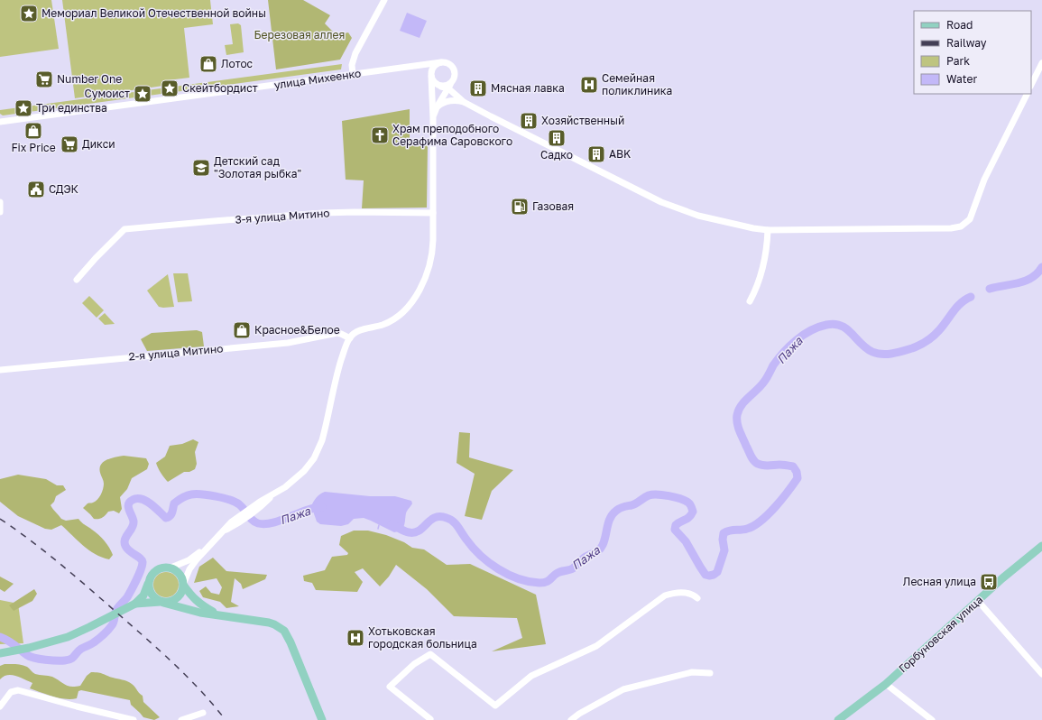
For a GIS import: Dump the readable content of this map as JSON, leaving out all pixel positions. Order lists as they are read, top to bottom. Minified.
{"streets":{"main road":["Горбуновская улица"],"street":["улица Михеенко","3-я улица Митино","2-я улица Митино"]},"water":["Пажа"],"parks":["Березовая аллея"],"places":{"place":["Мемориал Великой Отечественной войны","Скейтбордист","Сумоист","Три единства"],"shop":["Лотос","Fix Price","Красное&Белое"],"supermarket":["Number One","Дикси"],"hospital":["Семейная поликлиника","Хотьковская городская больница"],"building":["Мясная лавка","Хозяйственный","Садко","ABK"],"church":["Храм преподобного Серафима Саровского"],"school or university":["Детский сад \"Золотая рыбка\""],"public building":["СДЭК"],"fuel station":["Газовая"],"bus stop":["Лесная улица"]},"legend":["Road","Railway","Park","Water"]}
